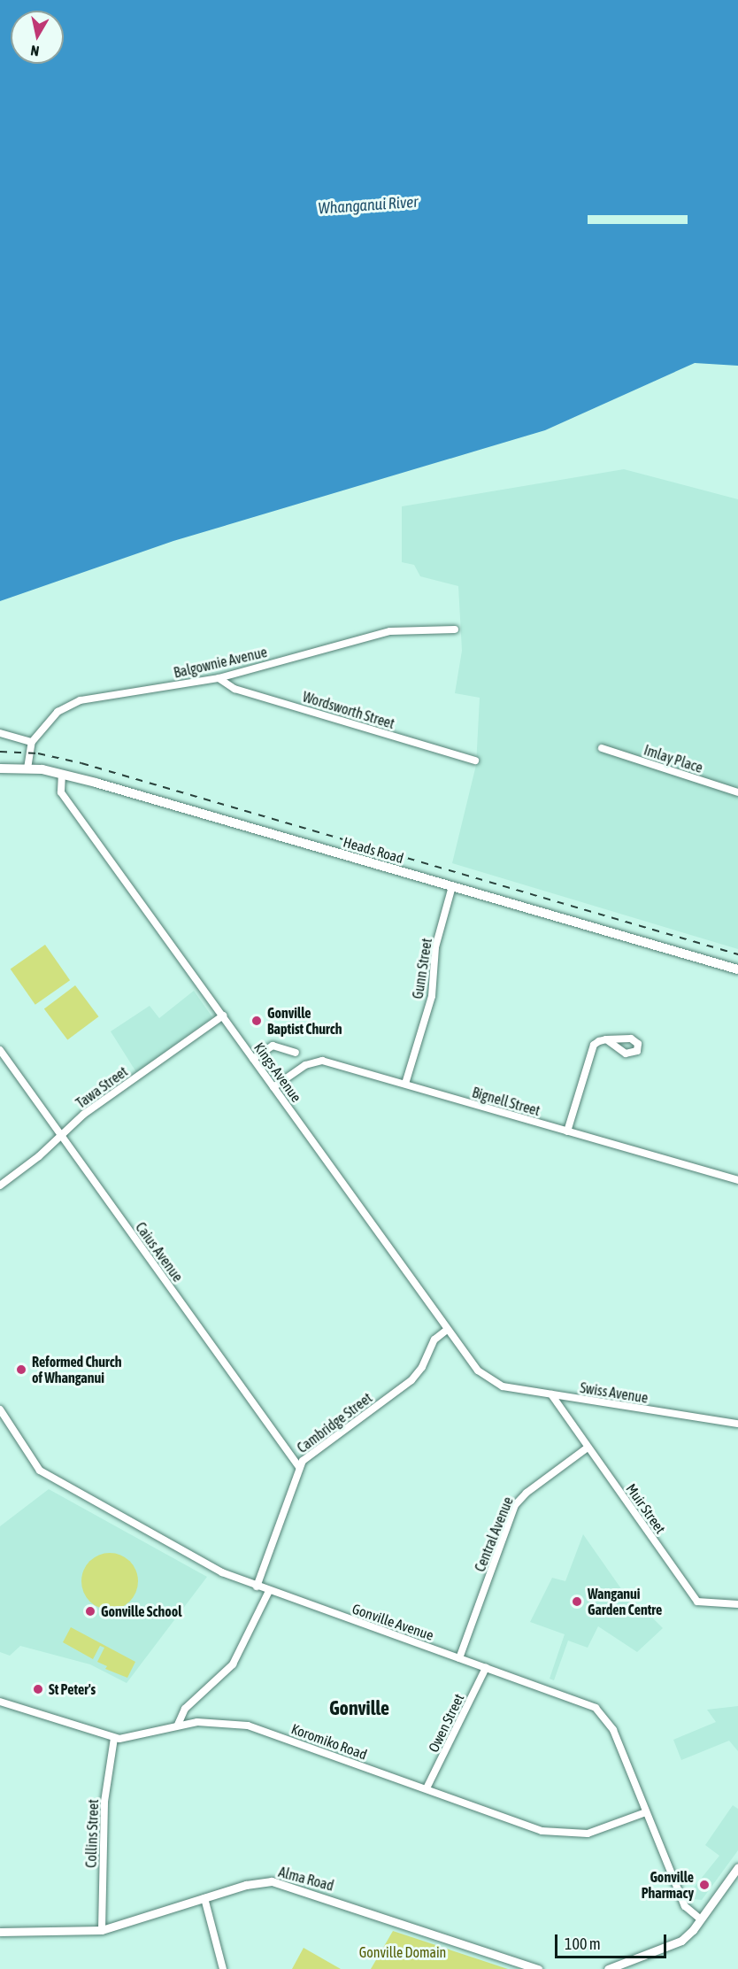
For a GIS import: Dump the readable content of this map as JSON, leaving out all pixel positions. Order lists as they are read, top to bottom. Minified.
{"streets":{"main road":["Heads Road"],"street":["Balgownie Avenue","Wordsworth Street","Imlay Place","Gunn Street","Kings Avenue","Tawa Street","Bignell Street","Caius Avenue","Swiss Avenue","Cambridge Street","Muir Street","Central Avenue","Gonville Avenue","Owen Street","Koromiko Road","Collins Street","Alma Road"]},"crossings":[["Balgownie Avenue","Wordsworth Street"],["Heads Road","Gunn Street"],["Heads Road","Kings Avenue"],["Gunn Street","Bignell Street"],["Kings Avenue","Tawa Street"],["Kings Avenue","Bignell Street"],["Kings Avenue","Swiss Avenue"],["Kings Avenue","Cambridge Street"],["Tawa Street","Caius Avenue"],["Caius Avenue","Cambridge Street"],["Swiss Avenue","Muir Street"],["Cambridge Street","Gonville Avenue"],["Muir Street","Central Avenue"],["Central Avenue","Gonville Avenue"],["Gonville Avenue","Owen Street"],["Gonville Avenue","Koromiko Road"],["Owen Street","Koromiko Road"],["Koromiko Road","Collins Street"],["Collins Street","Alma Road"]],"districts":["Gonville"],"water":["Whanganui River"],"parks":["Gonville Domain"],"places":["Gonville Baptist Church","Reformed Church of Whanganui","Wanganui Garden Centre","Gonville School","St Peter's","Gonville Pharmacy"],"scale_bar":"100 m","north":"bottom"}
